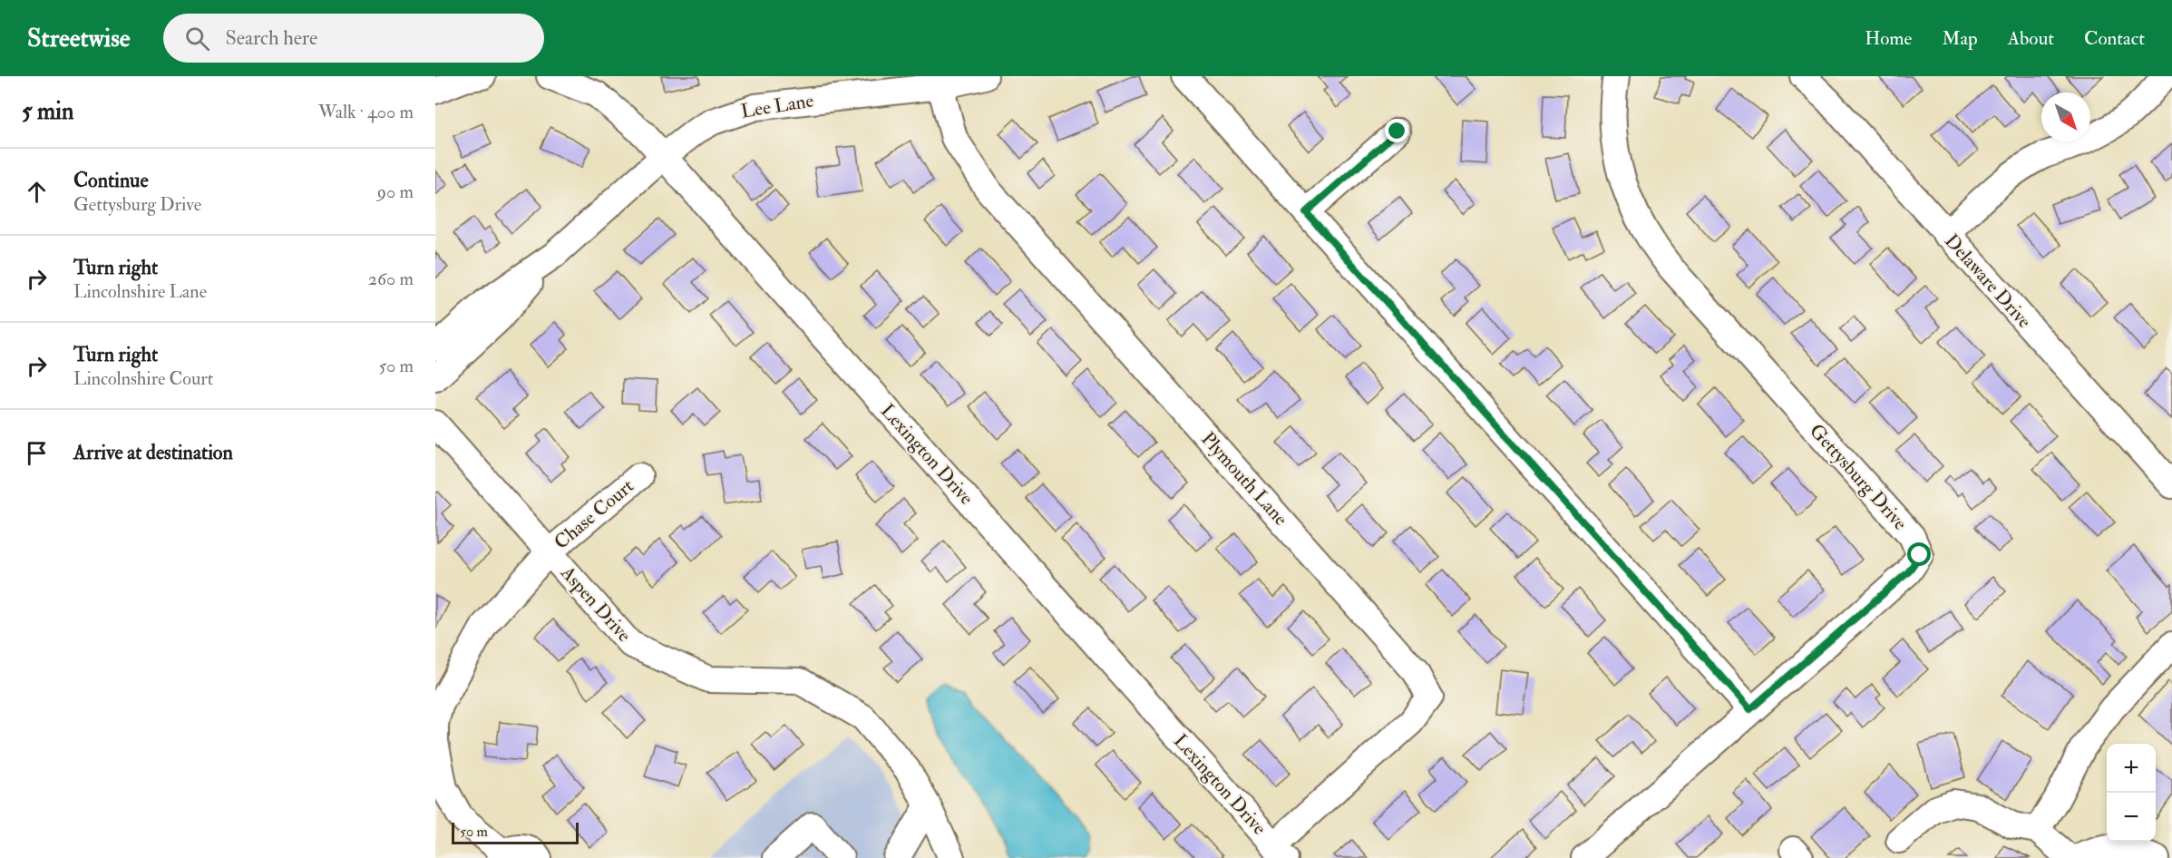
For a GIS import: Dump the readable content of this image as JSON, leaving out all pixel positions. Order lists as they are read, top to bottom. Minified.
{"streets":{"street":["Lee Lane","Delaware Drive","Lexington Drive","Gettysburg Drive","Plymouth Lane","Chase Court","Aspen Drive"]},"crossings":[["Lee Lane","Lexington Drive"],["Lee Lane","Plymouth Lane"],["Lexington Drive","Plymouth Lane"],["Chase Court","Aspen Drive"]],"scale_bar":"50 m","north":"bottom right","page":{"header":"Streetwise","search":"Search here","nav":["Home","Map","About","Contact"],"heading":["5 min","Walk · 400 m"],"list":[["Continue","Gettysburg Drive","90 m"],["Turn right","Lincolnshire Lane","260 m"],["Turn right","Lincolnshire Court","50 m"],"Arrive at destination"],"map_buttons":["+","−"],"scale":"50 m"}}
